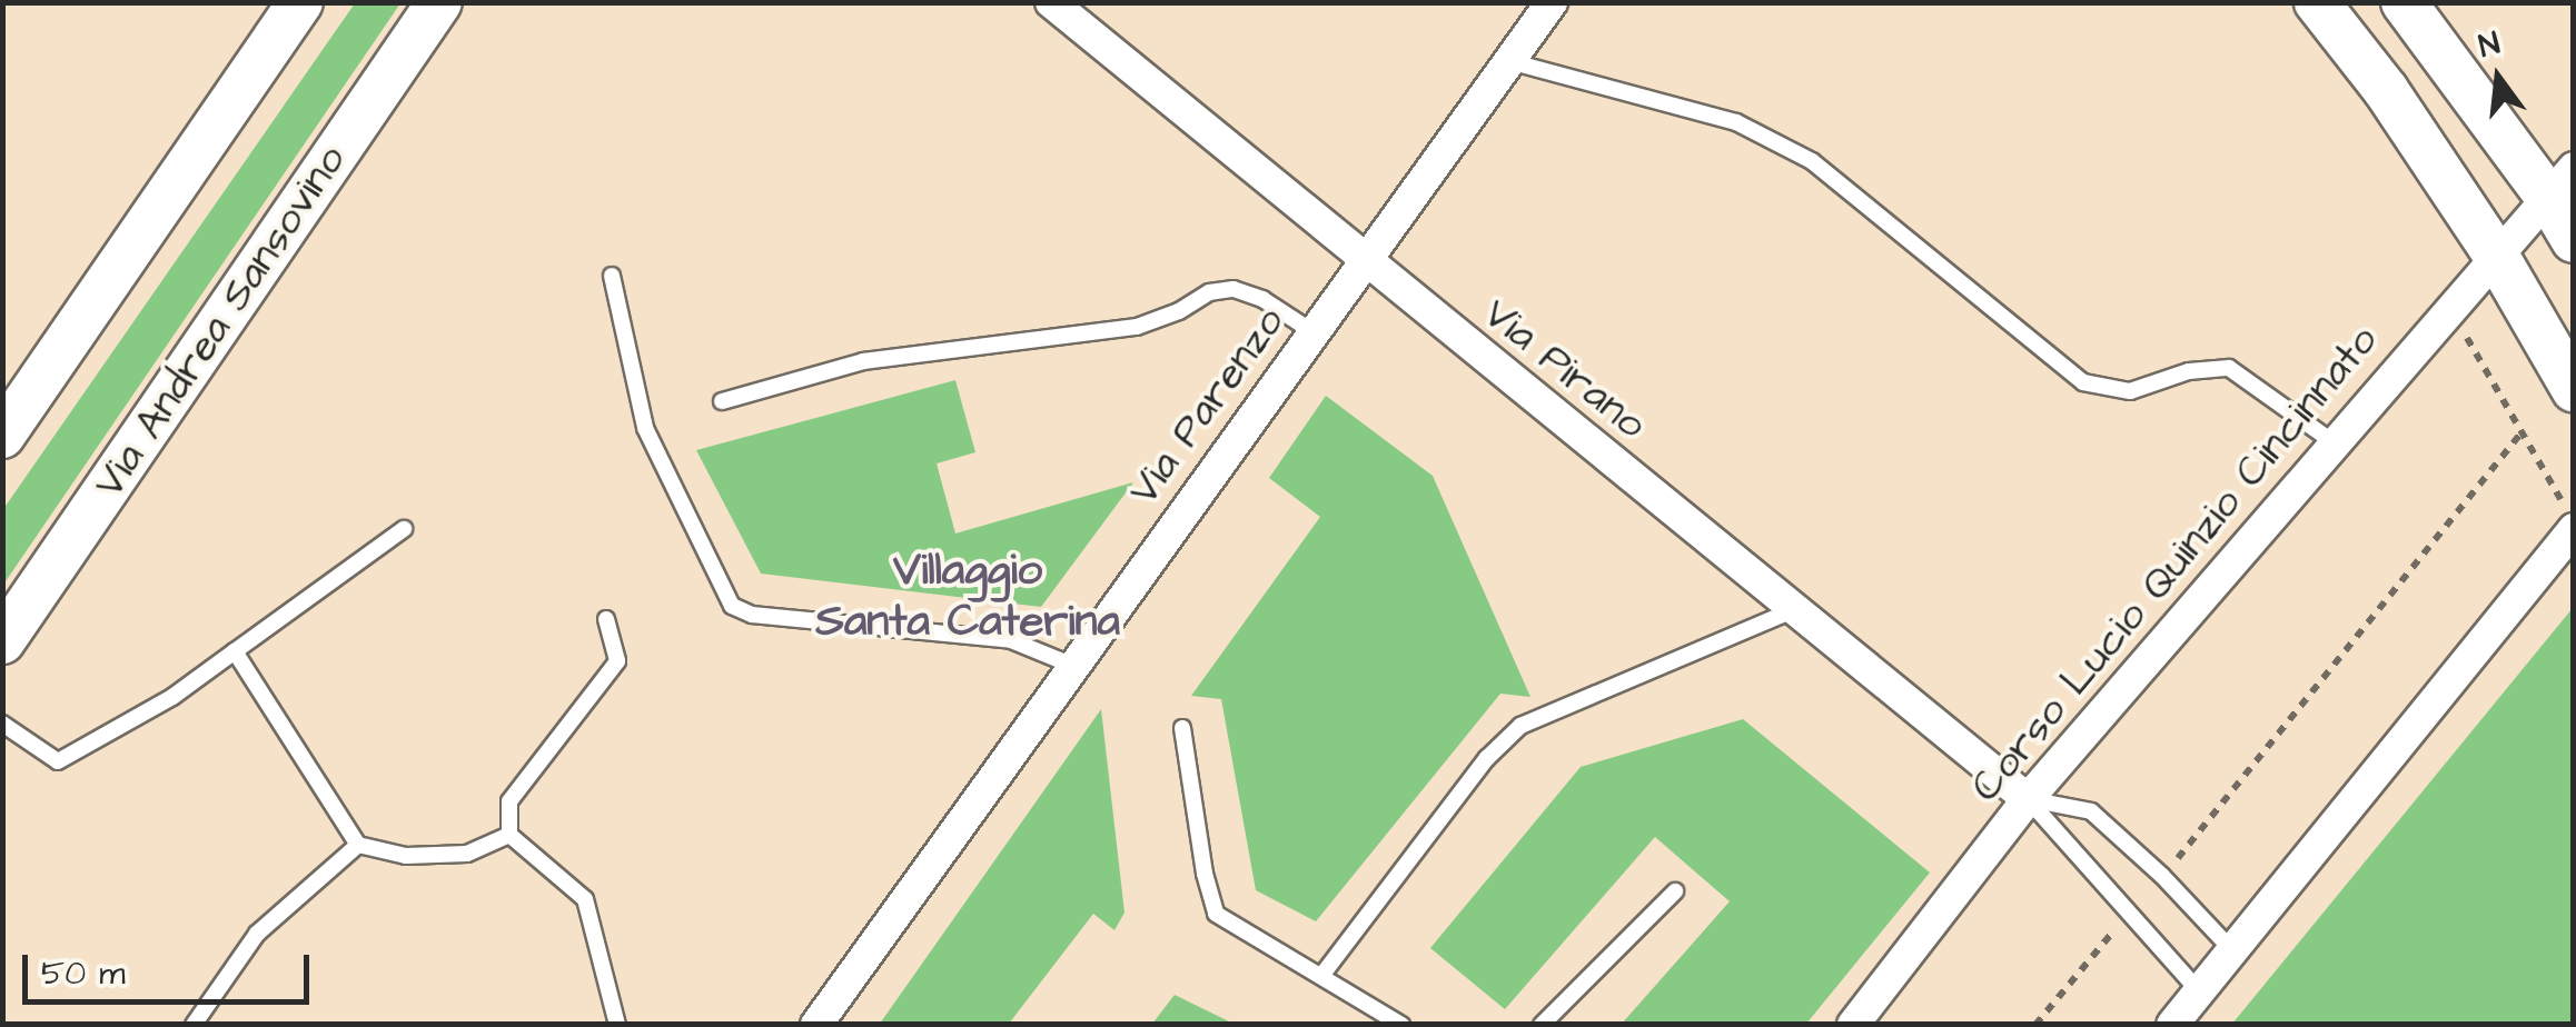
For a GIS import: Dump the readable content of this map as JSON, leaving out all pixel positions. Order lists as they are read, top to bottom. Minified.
{"streets":{"main road":["Via Andrea Sansovino"],"street":["Via Pirano","Via Parenzo","Corso Lucio Quinzio Cincinnato"]},"crossings":[["Via Pirano","Via Parenzo"],["Via Pirano","Corso Lucio Quinzio Cincinnato"]],"districts":["Villaggio Santa Caterina"],"scale_bar":"50 m","north":"top"}
